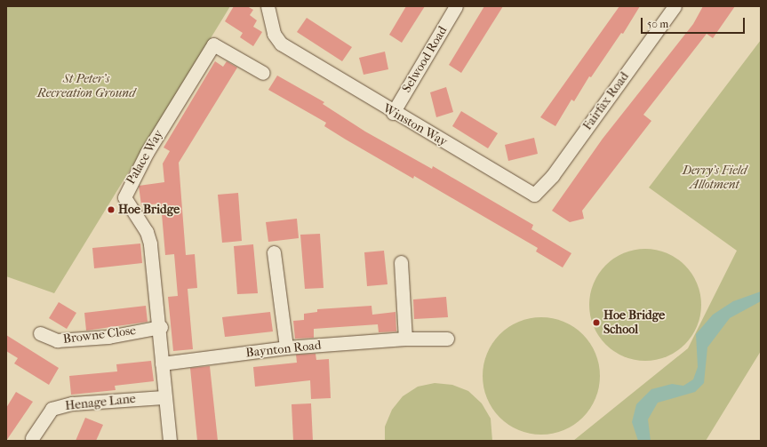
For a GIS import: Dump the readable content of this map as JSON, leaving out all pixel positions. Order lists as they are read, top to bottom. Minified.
{"streets":{"street":["Selwood Road","Fairfax Road","Winston Way","Palace Way","Browne Close","Baynton Road","Henage Lane"]},"crossings":[["Selwood Road","Winston Way"],["Fairfax Road","Winston Way"],["Palace Way","Browne Close"],["Palace Way","Baynton Road"],["Palace Way","Henage Lane"]],"parks":["St Peter's Recreation Ground","Derry's Field Allotment"],"places":["Hoe Bridge","Hoe Bridge School"],"scale_bar":"50 m"}
